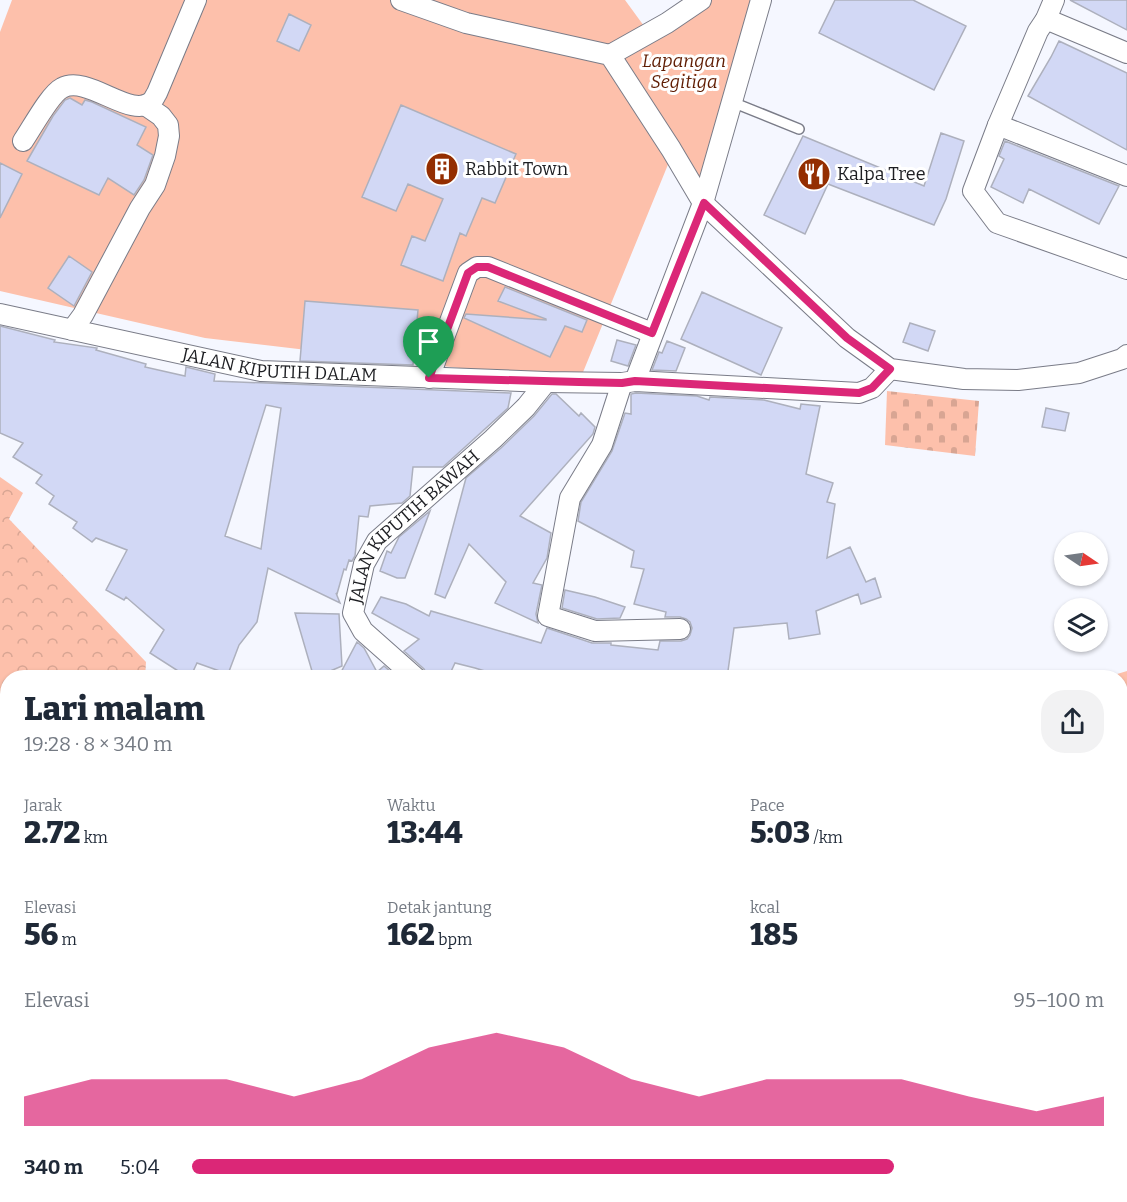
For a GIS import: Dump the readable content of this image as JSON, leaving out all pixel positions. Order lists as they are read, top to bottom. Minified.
{"streets":{"street":["JALAN KIPUTIH DALAM","JALAN KIPUTIH BAWAH"]},"crossings":[["JALAN KIPUTIH DALAM","JALAN KIPUTIH BAWAH"]],"parks":["Lapangan Segitiga"],"places":{"building":["Rabbit Town"],"restaurant":["Kalpa Tree"]},"north":"right","page":{"heading":["Lari malam","19:28 · 8 × 340 m"],"stats":[["Jarak","2.72 km"],["Waktu","13:44"],["Pace","5:03 /km"],["Elevasi","56 m"],["Detak jantung","162 bpm"],["kcal","185"]],"chart":["Elevasi","95–100 m"],"list":[{"name":"340 m","note":"5:04"}]}}
